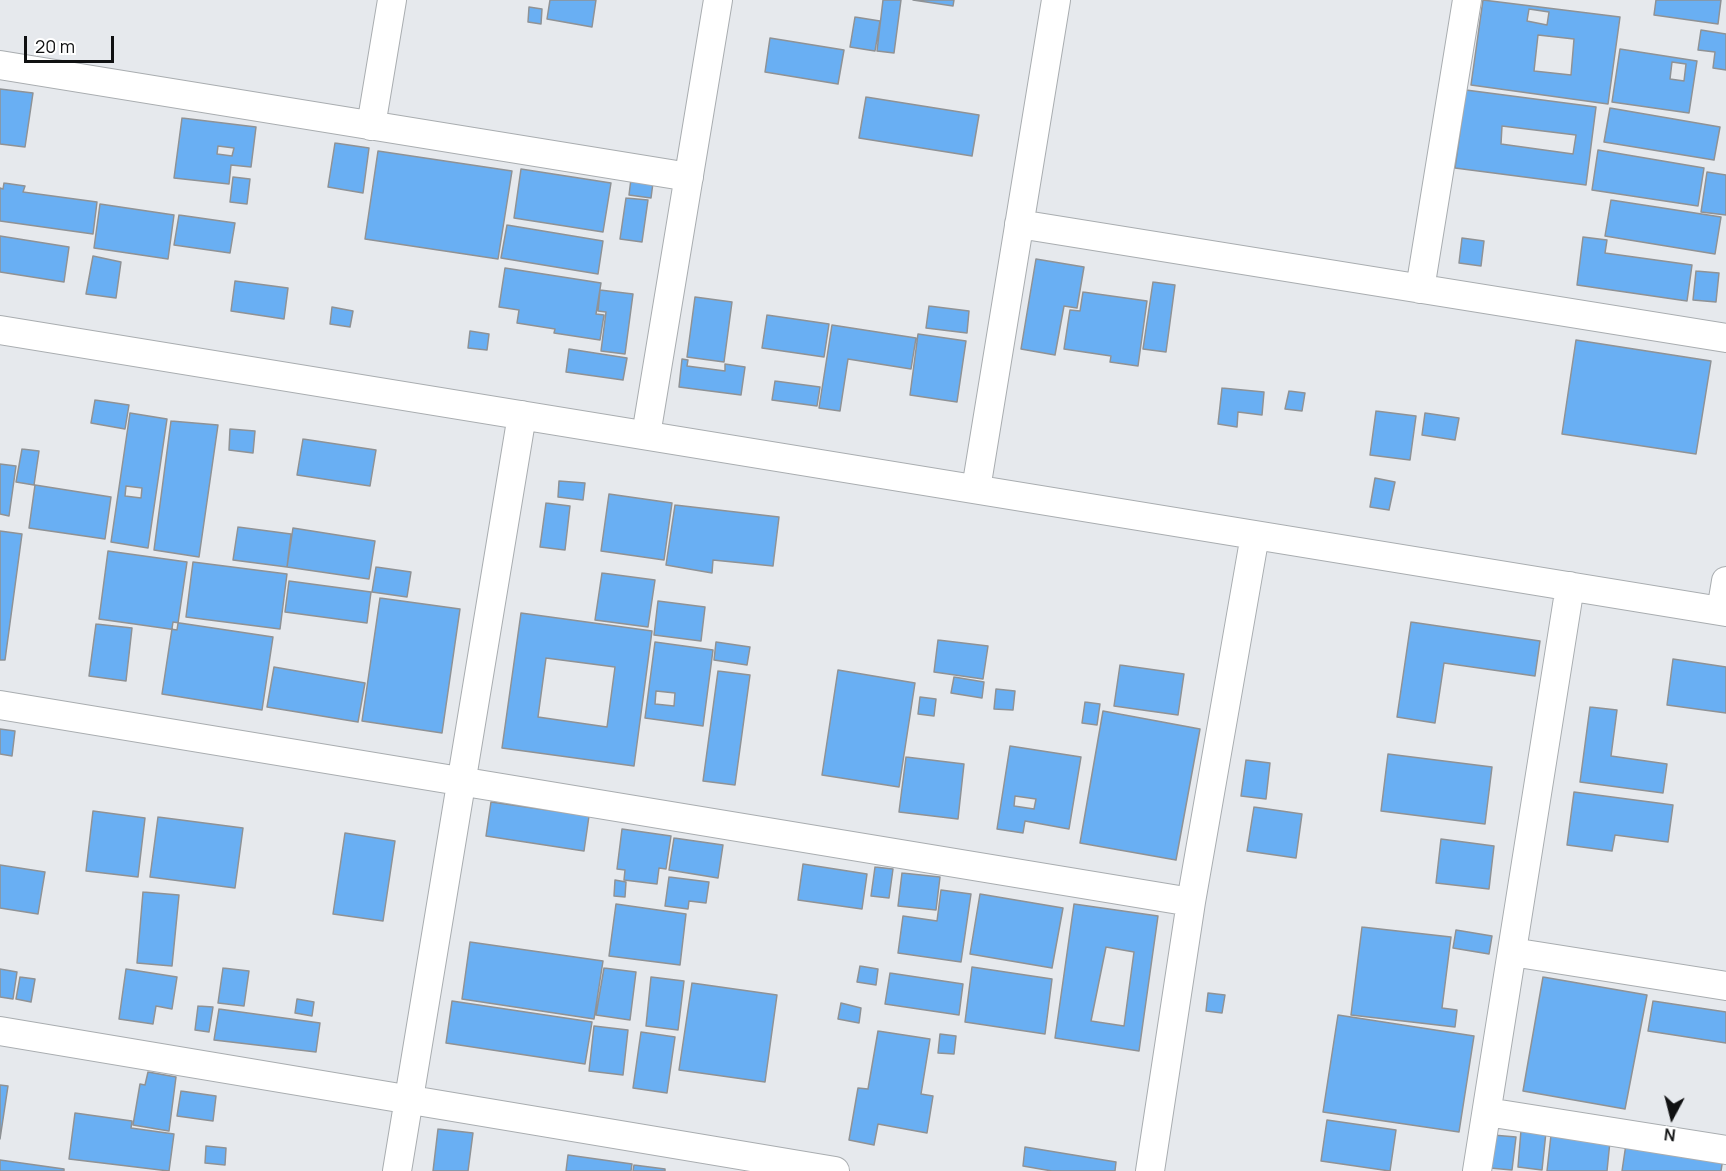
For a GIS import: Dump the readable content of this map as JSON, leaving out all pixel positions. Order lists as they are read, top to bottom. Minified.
{"scale_bar":"20 m","north":"bottom"}
